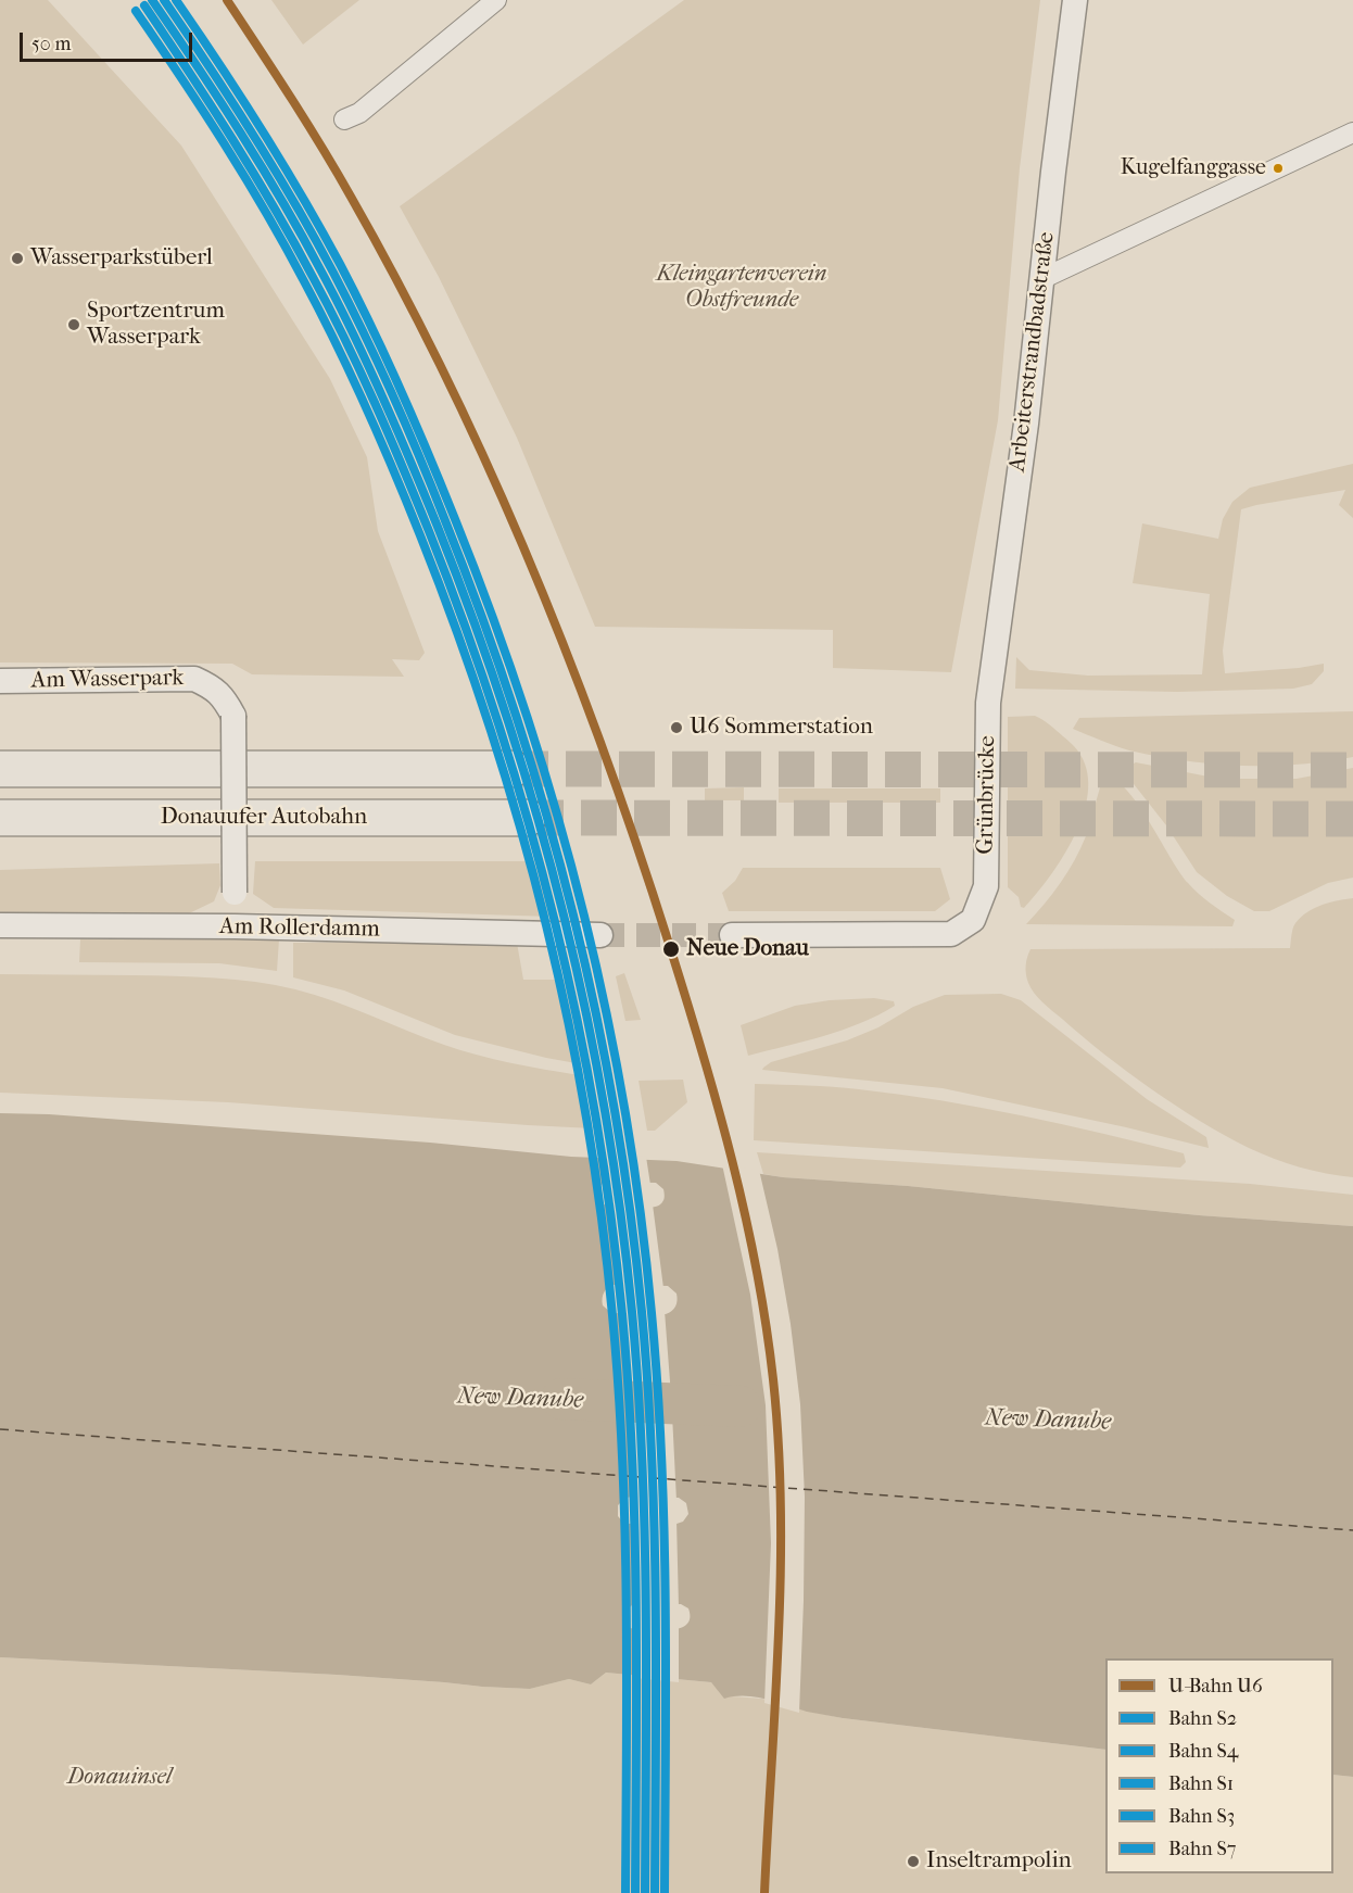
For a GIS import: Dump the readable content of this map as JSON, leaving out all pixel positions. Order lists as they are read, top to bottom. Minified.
{"streets":{"highway":["Donauufer Autobahn"],"street":["Arbeiterstrandbadstraße","Am Wasserpark","Grünbrücke","Am Rollerdamm"]},"crossings":[["Arbeiterstrandbadstraße","Grünbrücke"],["Am Wasserpark","Am Rollerdamm"]],"water":["New Danube"],"parks":["Kleingartenverein Obstfreunde","Donauinsel"],"places":["Kugelfanggasse","Wasserparkstüberl","Sportzentrum Wasserpark","U6 Sommerstation","Neue Donau","Inseltrampolin"],"lines":["metro line U6","rail line S2","rail line S1","rail line S7","rail line S4","rail line S3"],"legend":["U-Bahn U6","Bahn S2","Bahn S4","Bahn S1","Bahn S3","Bahn S7"],"scale_bar":"50 m"}
